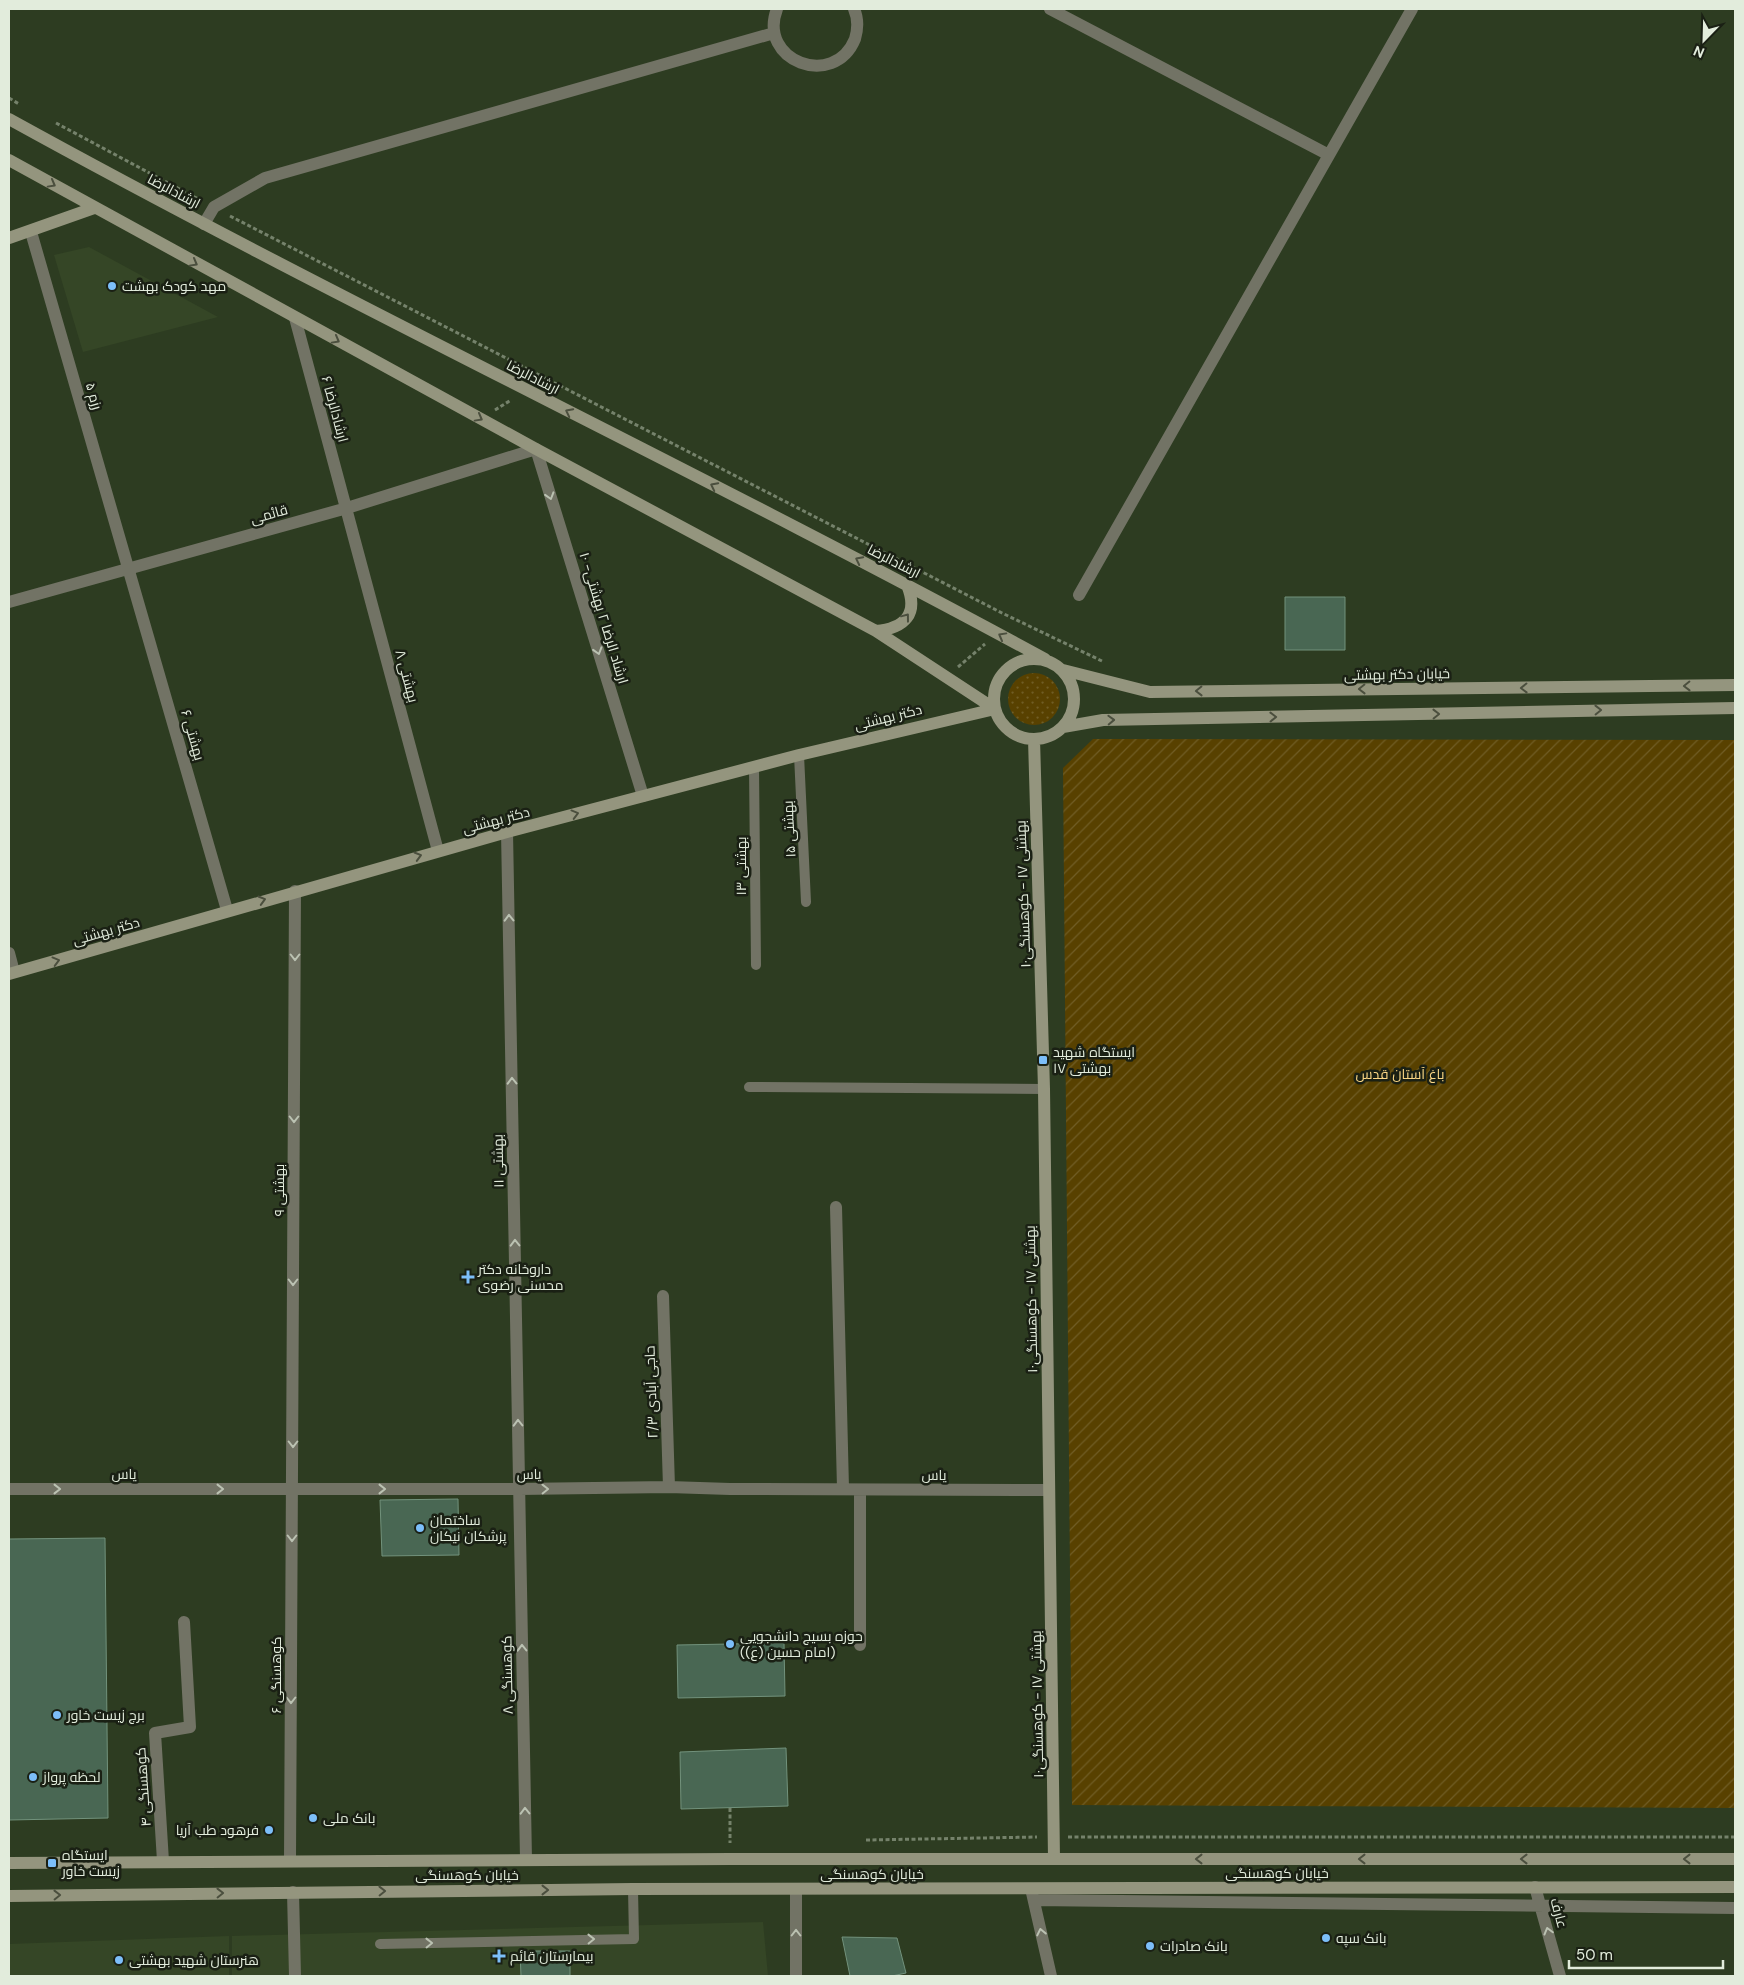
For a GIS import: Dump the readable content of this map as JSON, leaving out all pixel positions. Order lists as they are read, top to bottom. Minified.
{"streets":{"street":["ارشادالرضا","رزم ۵","ارشادالرضا ۶","قائمی","ارشاد الرضا ۲ بهشتی- ۱۰","خیابان دکتر بهشتی","بهشتی ۸","دکتر بهشتی","بهشتی ۶","بهشتی ۱۷ - کوهسنگی۱۰","بهشتی ۱۱","بهشتی ۹","حاجی آبادی ۲/۳","یاس","کوهسنگی ۶","کوهسنگی ۸","کوهسنگی ۴","خیابان کوهسنگی","عارف"],"lane":["بهشتی ۱۵","بهشتی ۱۳"]},"crossings":[["ارشادالرضا","خیابان دکتر بهشتی"],["ارشادالرضا","دکتر بهشتی"],["ارشادالرضا","بهشتی ۱۷ - کوهسنگی۱۰"],["رزم ۵","قائمی"],["رزم ۵","بهشتی ۶"],["ارشادالرضا ۶","قائمی"],["ارشادالرضا ۶","بهشتی ۸"],["قائمی","ارشاد الرضا ۲ بهشتی- ۱۰"],["قائمی","بهشتی ۸"],["قائمی","بهشتی ۶"],["ارشاد الرضا ۲ بهشتی- ۱۰","دکتر بهشتی"],["خیابان دکتر بهشتی","دکتر بهشتی"],["خیابان دکتر بهشتی","بهشتی ۱۷ - کوهسنگی۱۰"],["بهشتی ۸","دکتر بهشتی"],["دکتر بهشتی","بهشتی ۶"],["دکتر بهشتی","بهشتی ۱۵"],["دکتر بهشتی","بهشتی ۱۳"],["دکتر بهشتی","بهشتی ۱۷ - کوهسنگی۱۰"],["دکتر بهشتی","بهشتی ۱۱"],["دکتر بهشتی","بهشتی ۹"],["بهشتی ۱۷ - کوهسنگی۱۰","یاس"],["بهشتی ۱۷ - کوهسنگی۱۰","خیابان کوهسنگی"],["بهشتی ۱۱","یاس"],["بهشتی ۱۱","کوهسنگی ۸"],["بهشتی ۹","یاس"],["بهشتی ۹","کوهسنگی ۶"],["حاجی آبادی ۲/۳","یاس"],["یاس","کوهسنگی ۶"],["یاس","کوهسنگی ۸"],["کوهسنگی ۶","خیابان کوهسنگی"],["کوهسنگی ۸","خیابان کوهسنگی"],["کوهسنگی ۴","خیابان کوهسنگی"],["خیابان کوهسنگی","عارف"]],"one_way":["ارشاد الرضا ۲ بهشتی- ۱۰","دکتر بهشتی","بهشتی ۱۱","بهشتی ۹","یاس","کوهسنگی ۶","کوهسنگی ۸","عارف"],"parks":["باغ آستان قدس"],"places":{"other":["مهد کودک بهشت","ساختمان پزشکان نیکان","حوزه بسیج دانشجویی (امام حسین (ع))","برج زیست خاور","لحظه پرواز","بانک ملی","فرهود طب آریا","بانک سپه","بانک صادرات","هنرستان شهید بهشتی"],"transit":["ایستگاه شهید بهشتی ۱۷","ایستگاه زیست خاور"],"health":["داروخانه دکتر محسنی رضوی","بیمارستان قائم"]},"scale_bar":"50 m","north":"bottom left"}
